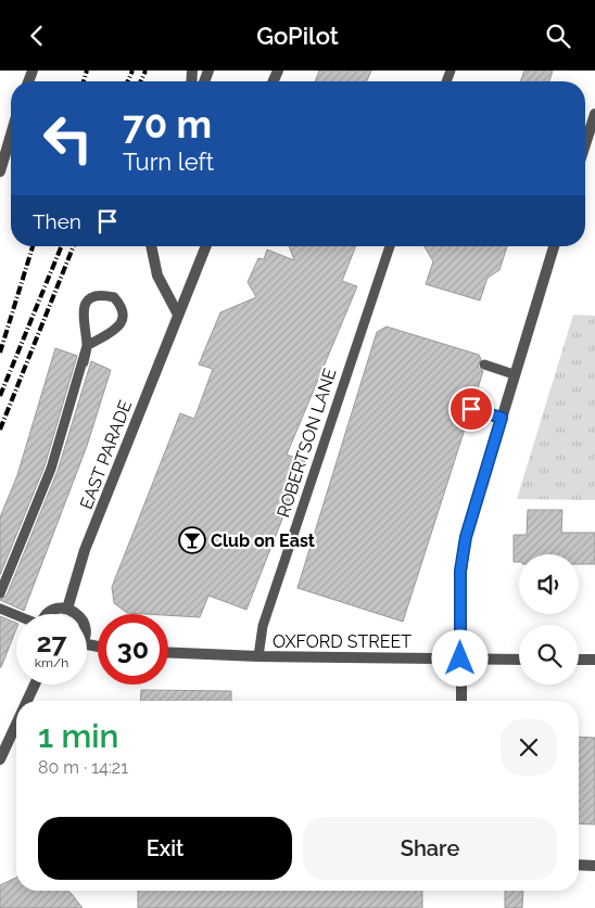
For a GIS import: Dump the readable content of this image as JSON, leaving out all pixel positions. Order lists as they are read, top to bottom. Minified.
{"streets":{"street":["EAST PARADE","OXFORD STREET"],"lane":["ROBERTSON LANE"]},"crossings":[["ROBERTSON LANE","OXFORD STREET"]],"places":{"bar":["Club on East"]},"page":{"header":"GoPilot","turn":["70 m","Turn left"],"then":"Then","speed":"27 km/h","limit":"30","heading":["1 min","80 m · 14:21"],"buttons":["Exit","Share"]}}
